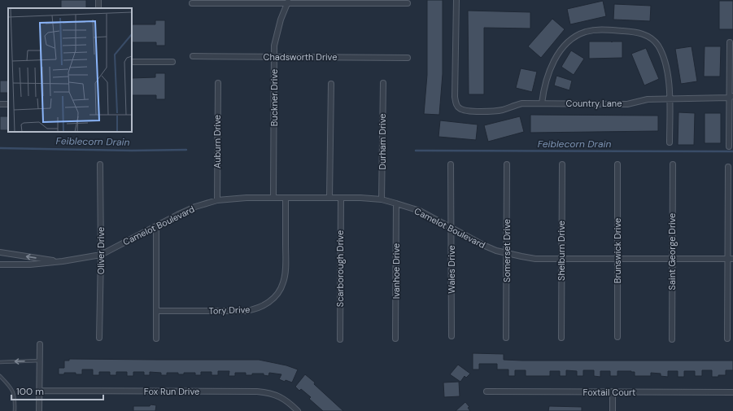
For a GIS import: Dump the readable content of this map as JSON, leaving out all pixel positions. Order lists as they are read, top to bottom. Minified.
{"streets":{"street":["Chadsworth Drive","Buckner Drive","Country Lane","Auburn Drive","Durham Drive","Camelot Boulevard","Oliver Drive","Somerset Drive","Shelburn Drive","Brunswick Drive","Saint George Drive","Scarborough Drive","Wales Drive","Ivanhoe Drive","Tory Drive","Fox Run Drive","Foxtail Court"]},"crossings":[["Chadsworth Drive","Buckner Drive"],["Buckner Drive","Camelot Boulevard"],["Auburn Drive","Camelot Boulevard"],["Durham Drive","Camelot Boulevard"],["Camelot Boulevard","Oliver Drive"],["Camelot Boulevard","Somerset Drive"],["Camelot Boulevard","Shelburn Drive"],["Camelot Boulevard","Brunswick Drive"],["Camelot Boulevard","Saint George Drive"],["Camelot Boulevard","Scarborough Drive"],["Camelot Boulevard","Wales Drive"],["Camelot Boulevard","Ivanhoe Drive"],["Camelot Boulevard","Tory Drive"]],"water":["Feiblecorn Drain"],"scale_bar":"100 m"}
